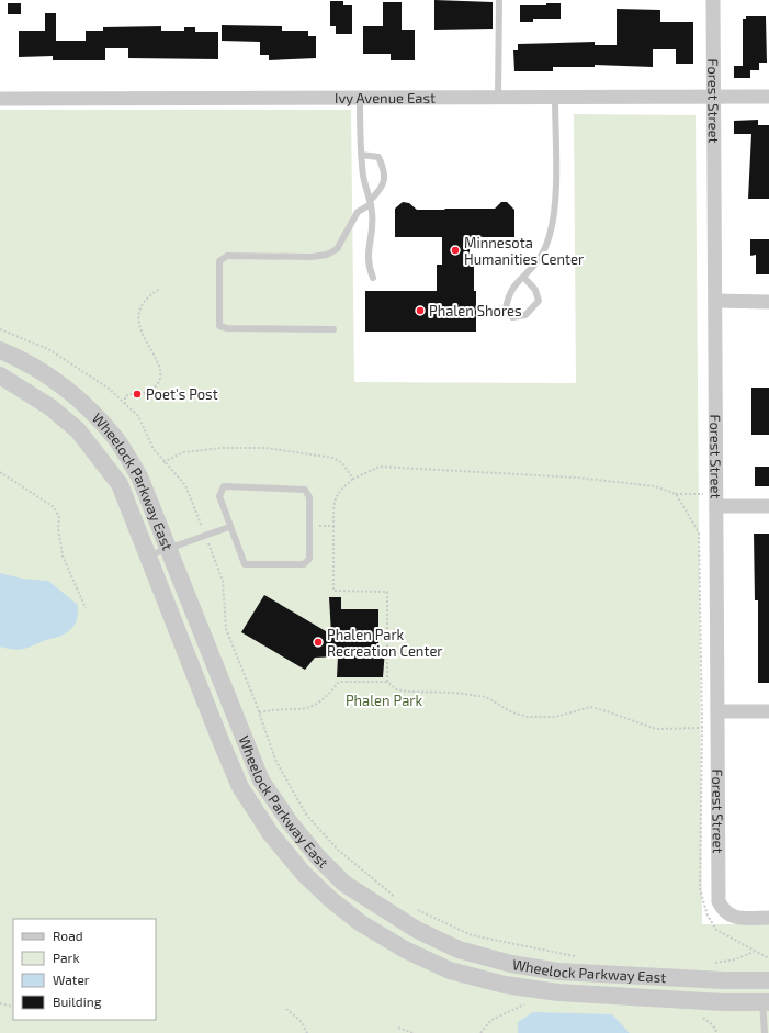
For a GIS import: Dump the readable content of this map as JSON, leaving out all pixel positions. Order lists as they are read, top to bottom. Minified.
{"streets":{"street":["Ivy Avenue East","Forest Street","Wheelock Parkway East"]},"crossings":[["Ivy Avenue East","Forest Street"]],"parks":["Phalen Park"],"places":["Minnesota Humanities Center","Phalen Shores","Poet's Post","Phalen Park Recreation Center"],"legend":["Road","Park","Water","Building"]}
